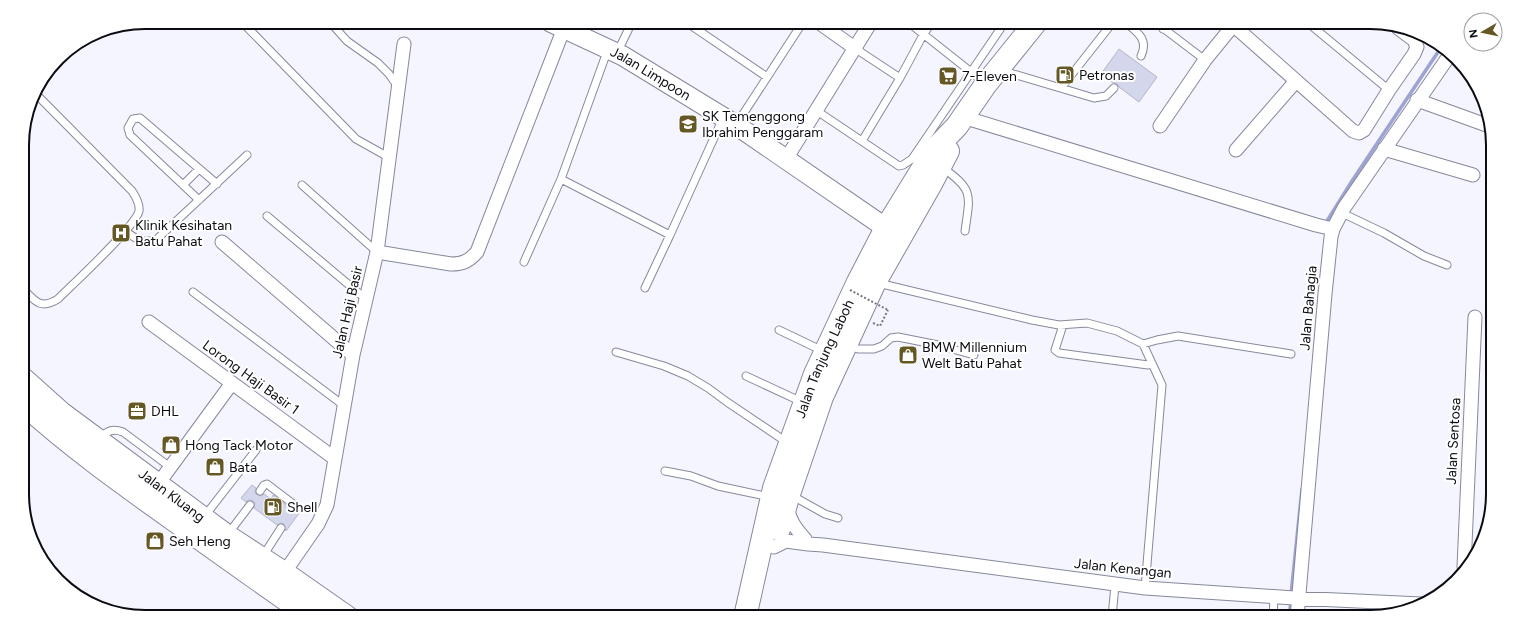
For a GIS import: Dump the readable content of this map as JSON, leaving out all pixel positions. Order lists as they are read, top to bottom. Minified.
{"streets":{"highway":["Jalan Tanjung Laboh","Jalan Kluang"],"street":["Jalan Limpoon","Jalan Bahagia","Jalan Haji Basir","Lorong Haji Basir 1","Jalan Sentosa","Jalan Kenangan"]},"crossings":[["Jalan Limpoon","Jalan Tanjung Laboh"],["Jalan Bahagia","Jalan Kenangan"],["Jalan Haji Basir","Lorong Haji Basir 1"],["Jalan Haji Basir","Jalan Kluang"],["Jalan Tanjung Laboh","Jalan Kenangan"]],"places":{"fuel station":["Petronas","Shell"],"supermarket":["7-Eleven"],"school or university":["SK Temenggong Ibrahim Penggaram"],"hospital":["Klinik Kesihatan Batu Pahat"],"shop":["BMW Millennium Welt Batu Pahat","Hong Tack Motor","Bata","Seh Heng"],"office":["DHL"]},"north":"left"}
